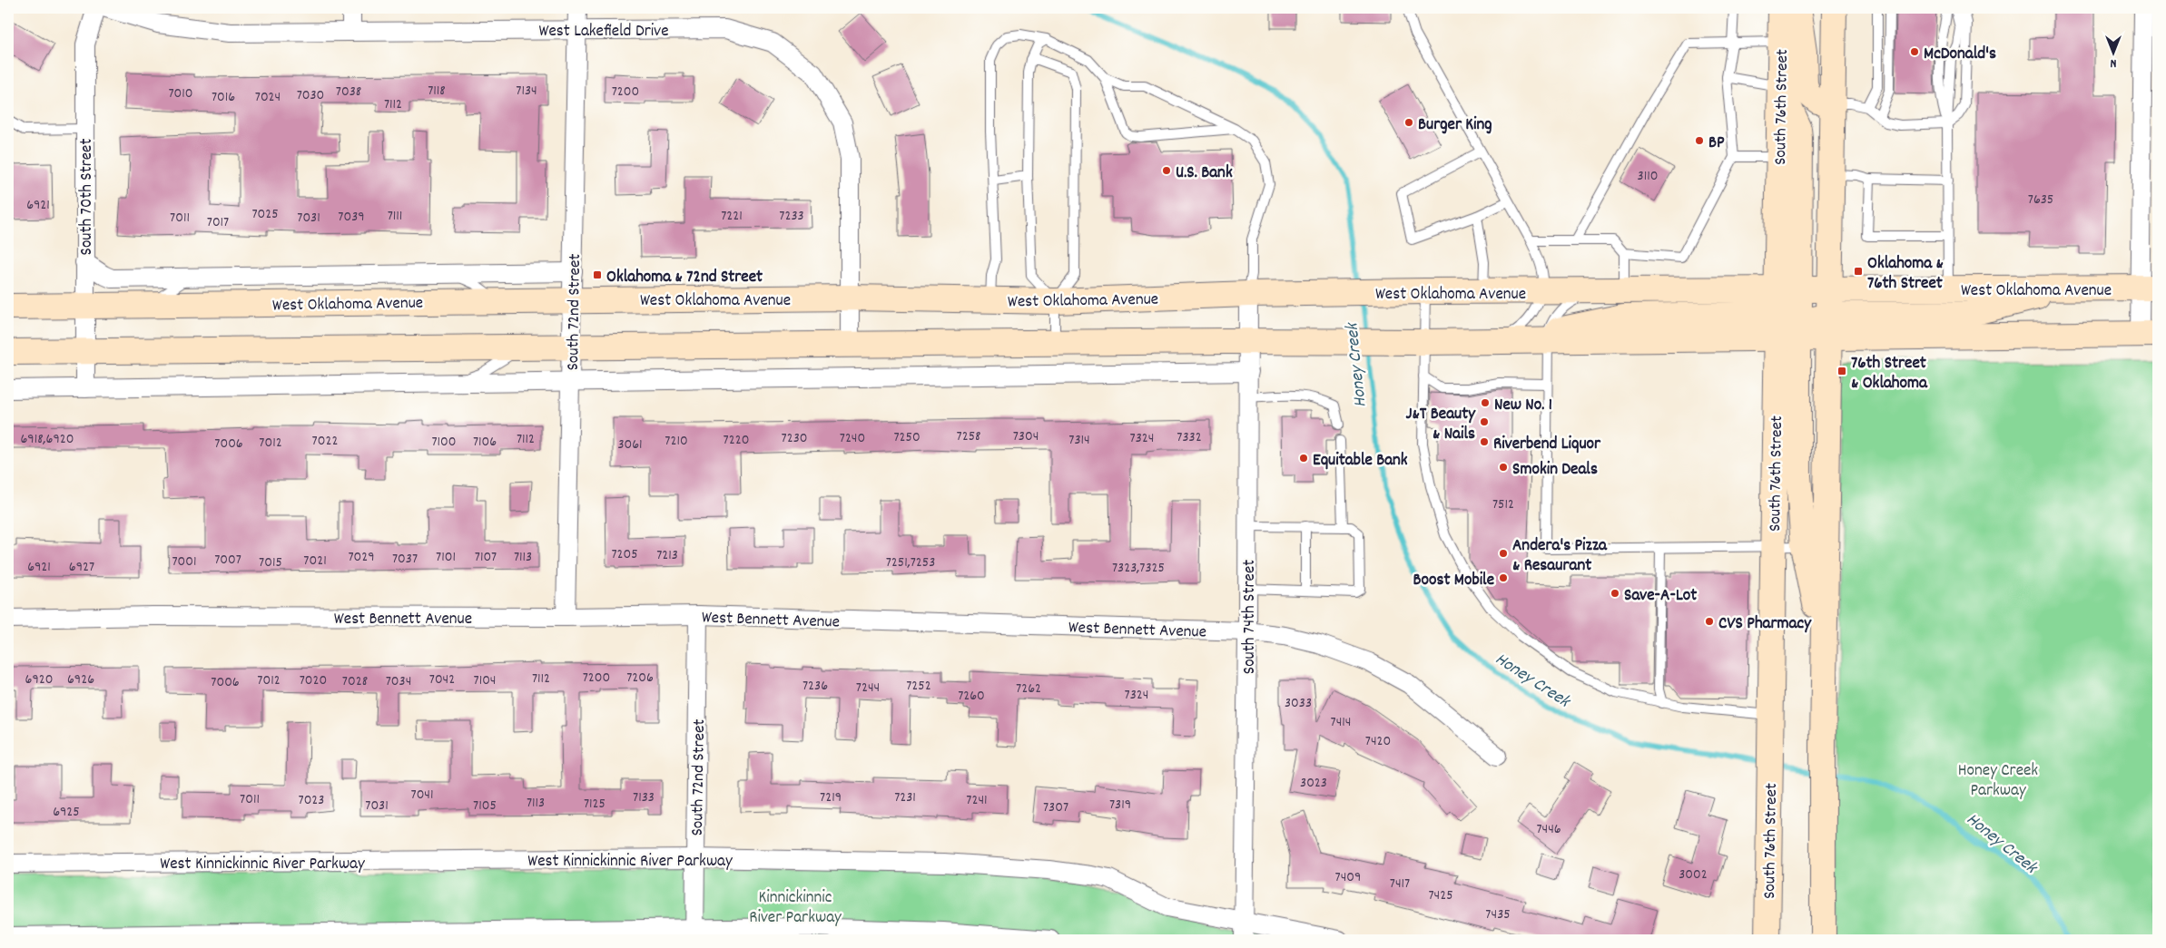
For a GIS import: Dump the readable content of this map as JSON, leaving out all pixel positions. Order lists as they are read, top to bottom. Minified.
{"streets":{"main road":["South 76th Street","West Oklahoma Avenue"],"street":["West Lakefield Drive","South 70th Street","South 72nd Street","West Bennett Avenue","South 74th Street","West Kinnickinnic River Parkway"]},"crossings":[["West Lakefield Drive","West Oklahoma Avenue"],["West Lakefield Drive","South 72nd Street"],["South 76th Street","West Oklahoma Avenue"],["South 70th Street","West Oklahoma Avenue"],["West Oklahoma Avenue","South 72nd Street"],["West Oklahoma Avenue","South 74th Street"],["South 72nd Street","West Bennett Avenue"],["South 72nd Street","West Kinnickinnic River Parkway"],["West Bennett Avenue","South 74th Street"],["South 74th Street","West Kinnickinnic River Parkway"]],"water":["Honey Creek"],"parks":["Honey Creek Parkway","Kinnickinnic River Parkway"],"places":{"other":["McDonald's","Burger King","BP","U.S. Bank","New No. 1","J&T Beauty & Nails","Riverbend Liquor","Equitable Bank","Smokin Deals","Andera's Pizza & Resaurant","Boost Mobile","Save-A-Lot","CVS Pharmacy"],"transit":["Oklahoma & 76th Street","Oklahoma & 72nd Street","76th Street & Oklahoma"]},"house_numbers":["7118","7134","7038","7200","7010","7030","7016","7024","7112","3110","7635","6921","7025","7111","7221","7233","7039","7011","7031","7017","7258","7304","7250","7332","7230","7240","7324","6918,6920","7112","7220","7314","7022","7210","7100","7106","7012","7006","3061","7512","7205","7213","7029","7101","7107","7113","7037","7007","7021","7001","7015","7251,7253","6921","6927","7323,7325","7200","7206","7112","6920","6926","7042","7012","7020","7104","7028","7034","7006","7236","7252","7244","7262","7324","7260","3033","7414","7420","3023","7041","7133","7219","7231","7011","7023","7241","7113","7125","7319","7031","7105","7307","6925","7446","3002","7409","7417","7425","7435"],"north":"bottom"}
